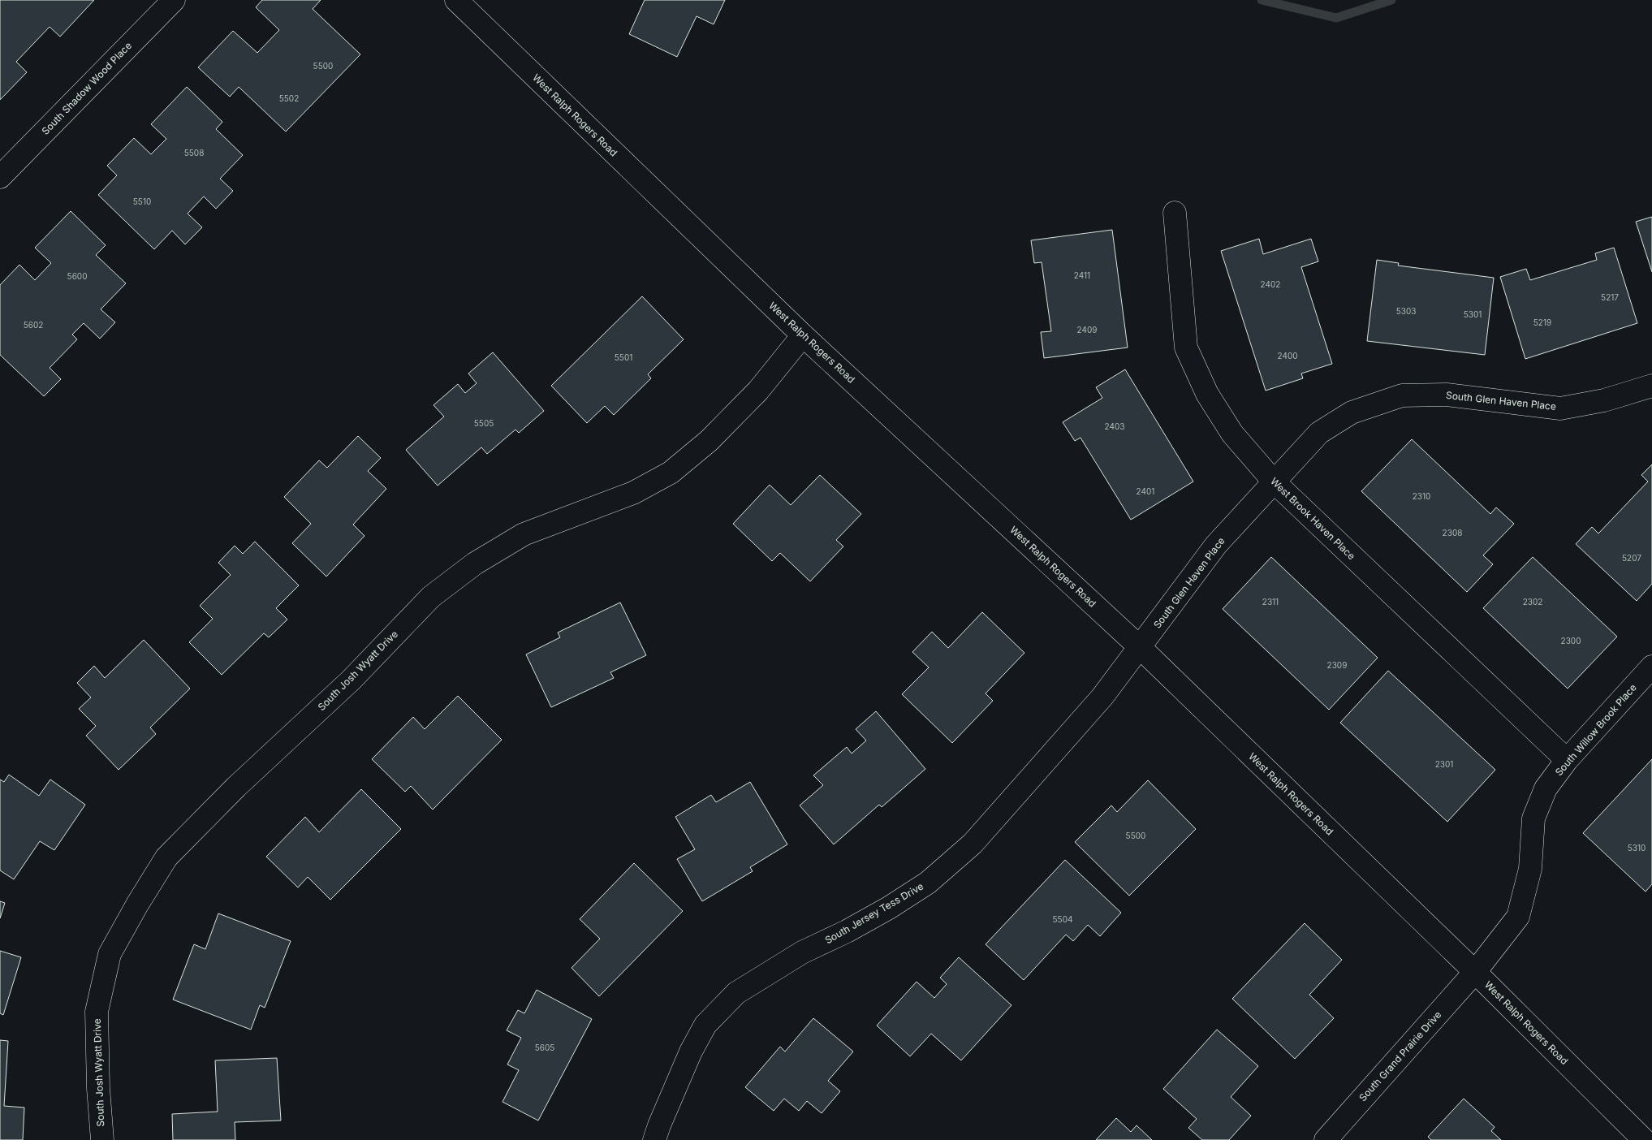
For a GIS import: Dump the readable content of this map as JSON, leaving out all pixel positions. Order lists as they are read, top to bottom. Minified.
{"streets":{"street":["South Shadow Wood Place","West Ralph Rogers Road","South Glen Haven Place","West Brook Haven Place","South Josh Wyatt Drive","South Willow Brook Place","South Jersey Tess Drive","South Grand Prairie Drive"]},"crossings":[["West Ralph Rogers Road","South Glen Haven Place"],["West Ralph Rogers Road","South Josh Wyatt Drive"],["West Ralph Rogers Road","South Willow Brook Place"],["West Ralph Rogers Road","South Jersey Tess Drive"],["West Ralph Rogers Road","South Grand Prairie Drive"],["South Glen Haven Place","West Brook Haven Place"],["South Glen Haven Place","South Jersey Tess Drive"],["West Brook Haven Place","South Willow Brook Place"],["South Willow Brook Place","South Grand Prairie Drive"]],"house_numbers":["5500","5502","5508","5510","2411","5600","2402","5217","5303","5301","5219","5602","2409","2400","5501","5505","2403","2401","2310","2308","5207","2311","2302","2300","2309","2301","5500","5310","5504","5605"]}
